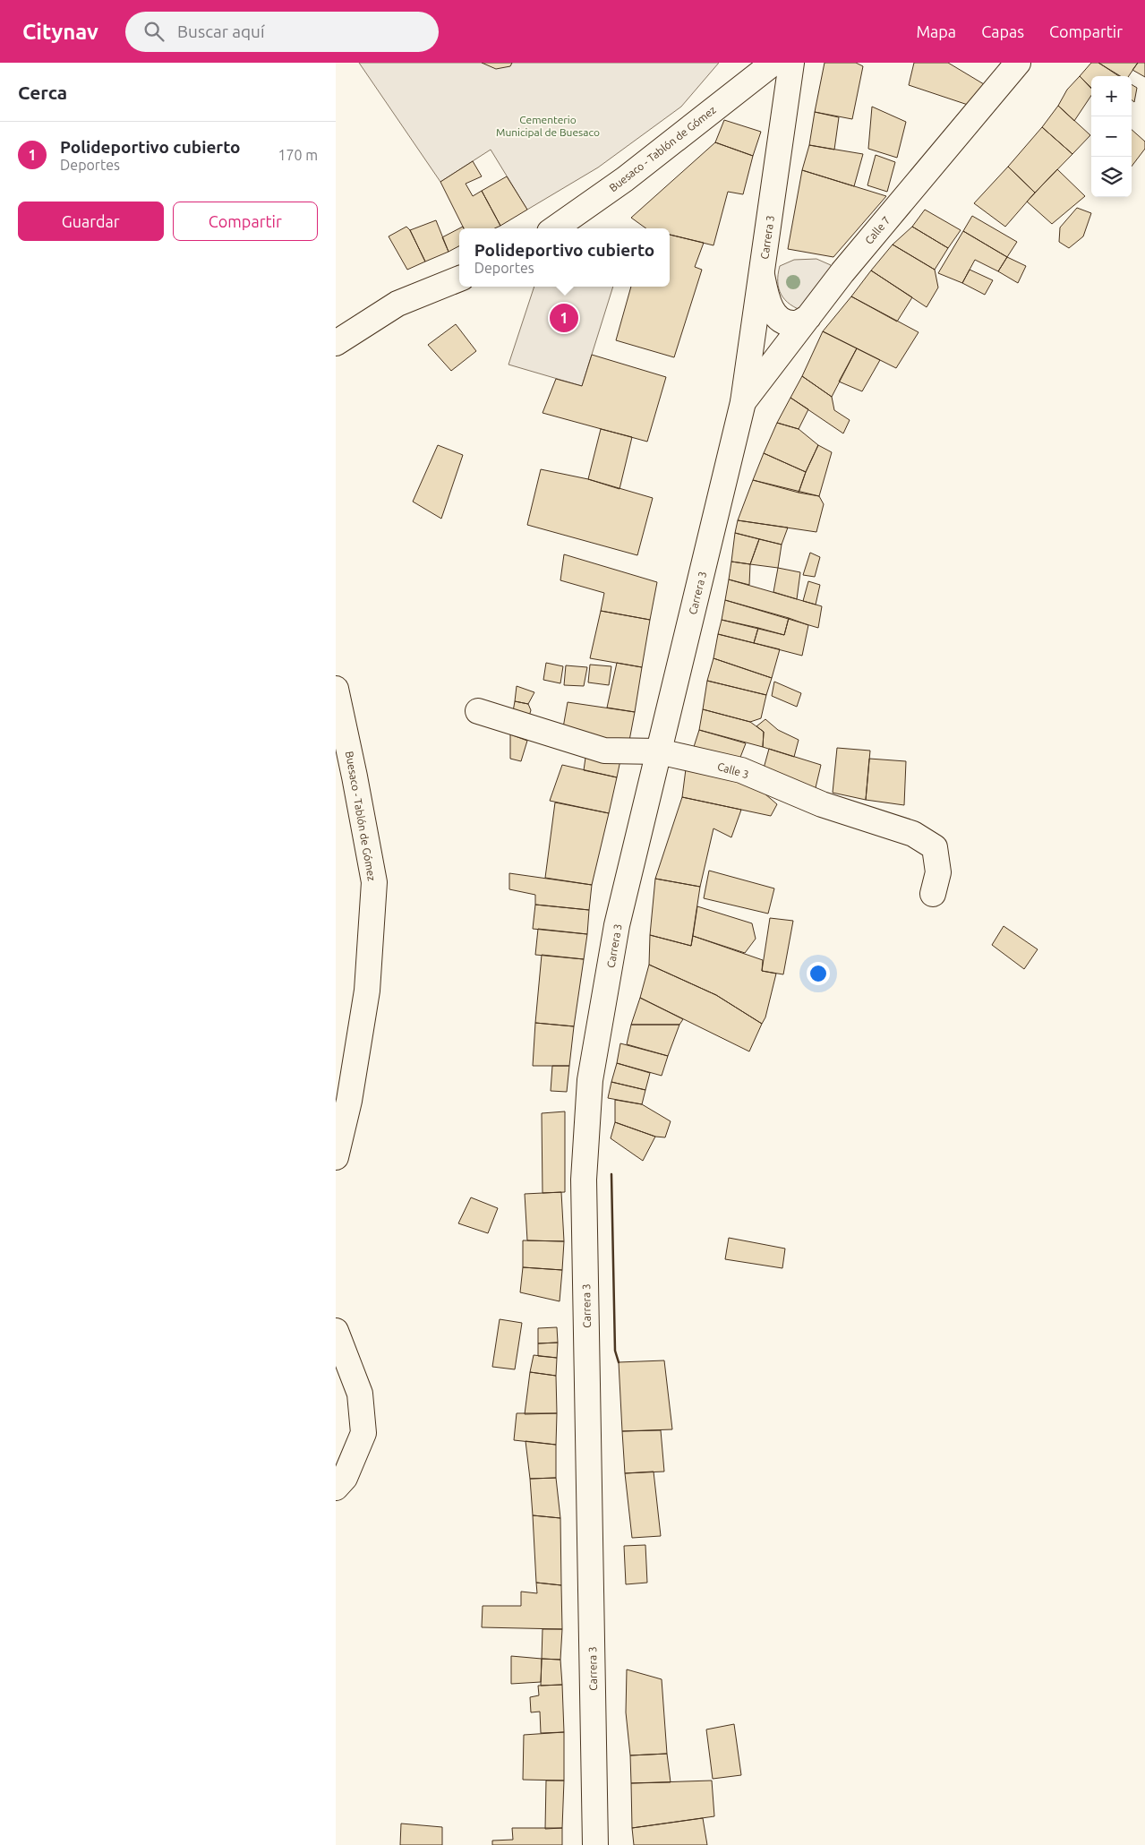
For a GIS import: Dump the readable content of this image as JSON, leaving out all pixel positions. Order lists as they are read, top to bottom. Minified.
{"streets":{"street":["Buesaco - Tablón de Gómez","Calle 7","Carrera 3","Calle 3"]},"crossings":[["Calle 7","Carrera 3"],["Carrera 3","Calle 3"]],"parks":["Cementerio Municipal de Buesaco"],"page":{"header":"Citynav","search":"Buscar aquí","nav":["Mapa","Capas","Compartir"],"heading":"Cerca","map_buttons":["+","−"],"list":[{"mark":"1","name":"Polideportivo cubierto","note":"Deportes","value":"170 m"}],"buttons":["Guardar","Compartir"],"popup":["Polideportivo cubierto","Deportes"],"pins":"1"}}
